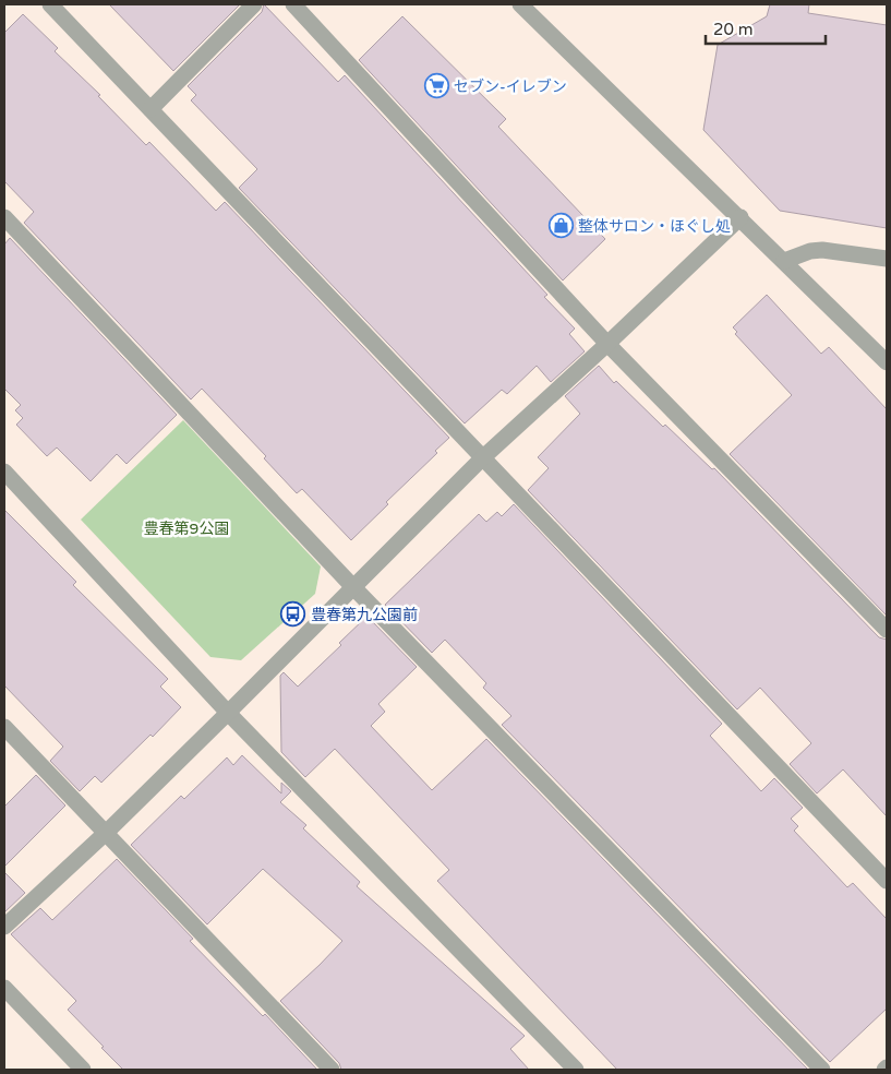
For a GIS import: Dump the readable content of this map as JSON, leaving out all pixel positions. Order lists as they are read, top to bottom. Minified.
{"parks":["豊春第9公園"],"places":{"supermarket":["セブン-イレブン"],"shop":["整体サロン・ほぐし処"],"bus stop":["豊春第九公園前"]},"scale_bar":"20 m"}
